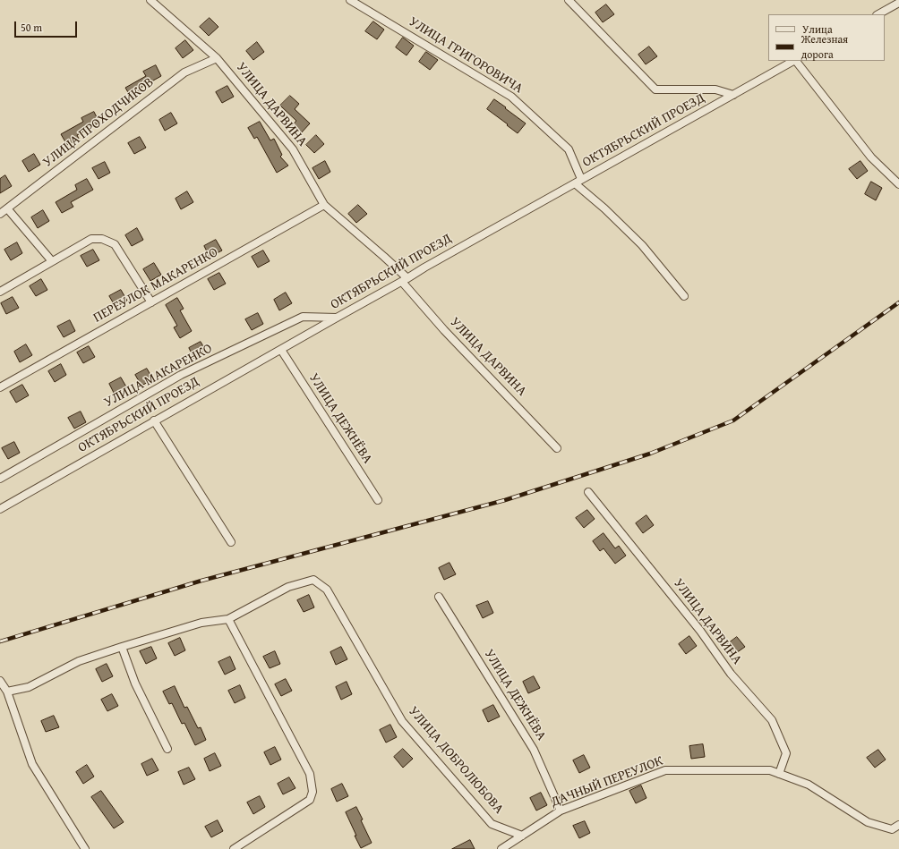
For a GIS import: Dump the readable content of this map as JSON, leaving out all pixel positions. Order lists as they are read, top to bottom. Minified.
{"streets":{"street":["УЛИЦА ГРИГОРОВИЧА","УЛИЦА ДАРВИНА","УЛИЦА ПРОХОДЧИКОВ","ОКТЯБРЬСКИЙ ПРОЕЗД","ПЕРЕУЛОК МАКАРЕНКО","УЛИЦА МАКАРЕНКО","УЛИЦА ДЕЖНЁВА","УЛИЦА ДОБРОЛЮБОВА","ДАЧНЫЙ ПЕРЕУЛОК"]},"crossings":[["УЛИЦА ГРИГОРОВИЧА","ОКТЯБРЬСКИЙ ПРОЕЗД"],["УЛИЦА ДАРВИНА","УЛИЦА ПРОХОДЧИКОВ"],["УЛИЦА ДАРВИНА","ОКТЯБРЬСКИЙ ПРОЕЗД"],["УЛИЦА ДАРВИНА","ПЕРЕУЛОК МАКАРЕНКО"],["УЛИЦА ДАРВИНА","ДАЧНЫЙ ПЕРЕУЛОК"],["ОКТЯБРЬСКИЙ ПРОЕЗД","УЛИЦА МАКАРЕНКО"],["ОКТЯБРЬСКИЙ ПРОЕЗД","УЛИЦА ДЕЖНЁВА"],["УЛИЦА ДЕЖНЁВА","ДАЧНЫЙ ПЕРЕУЛОК"],["УЛИЦА ДОБРОЛЮБОВА","ДАЧНЫЙ ПЕРЕУЛОК"]],"legend":["Улица","Железная дорога"],"scale_bar":"50 m"}
